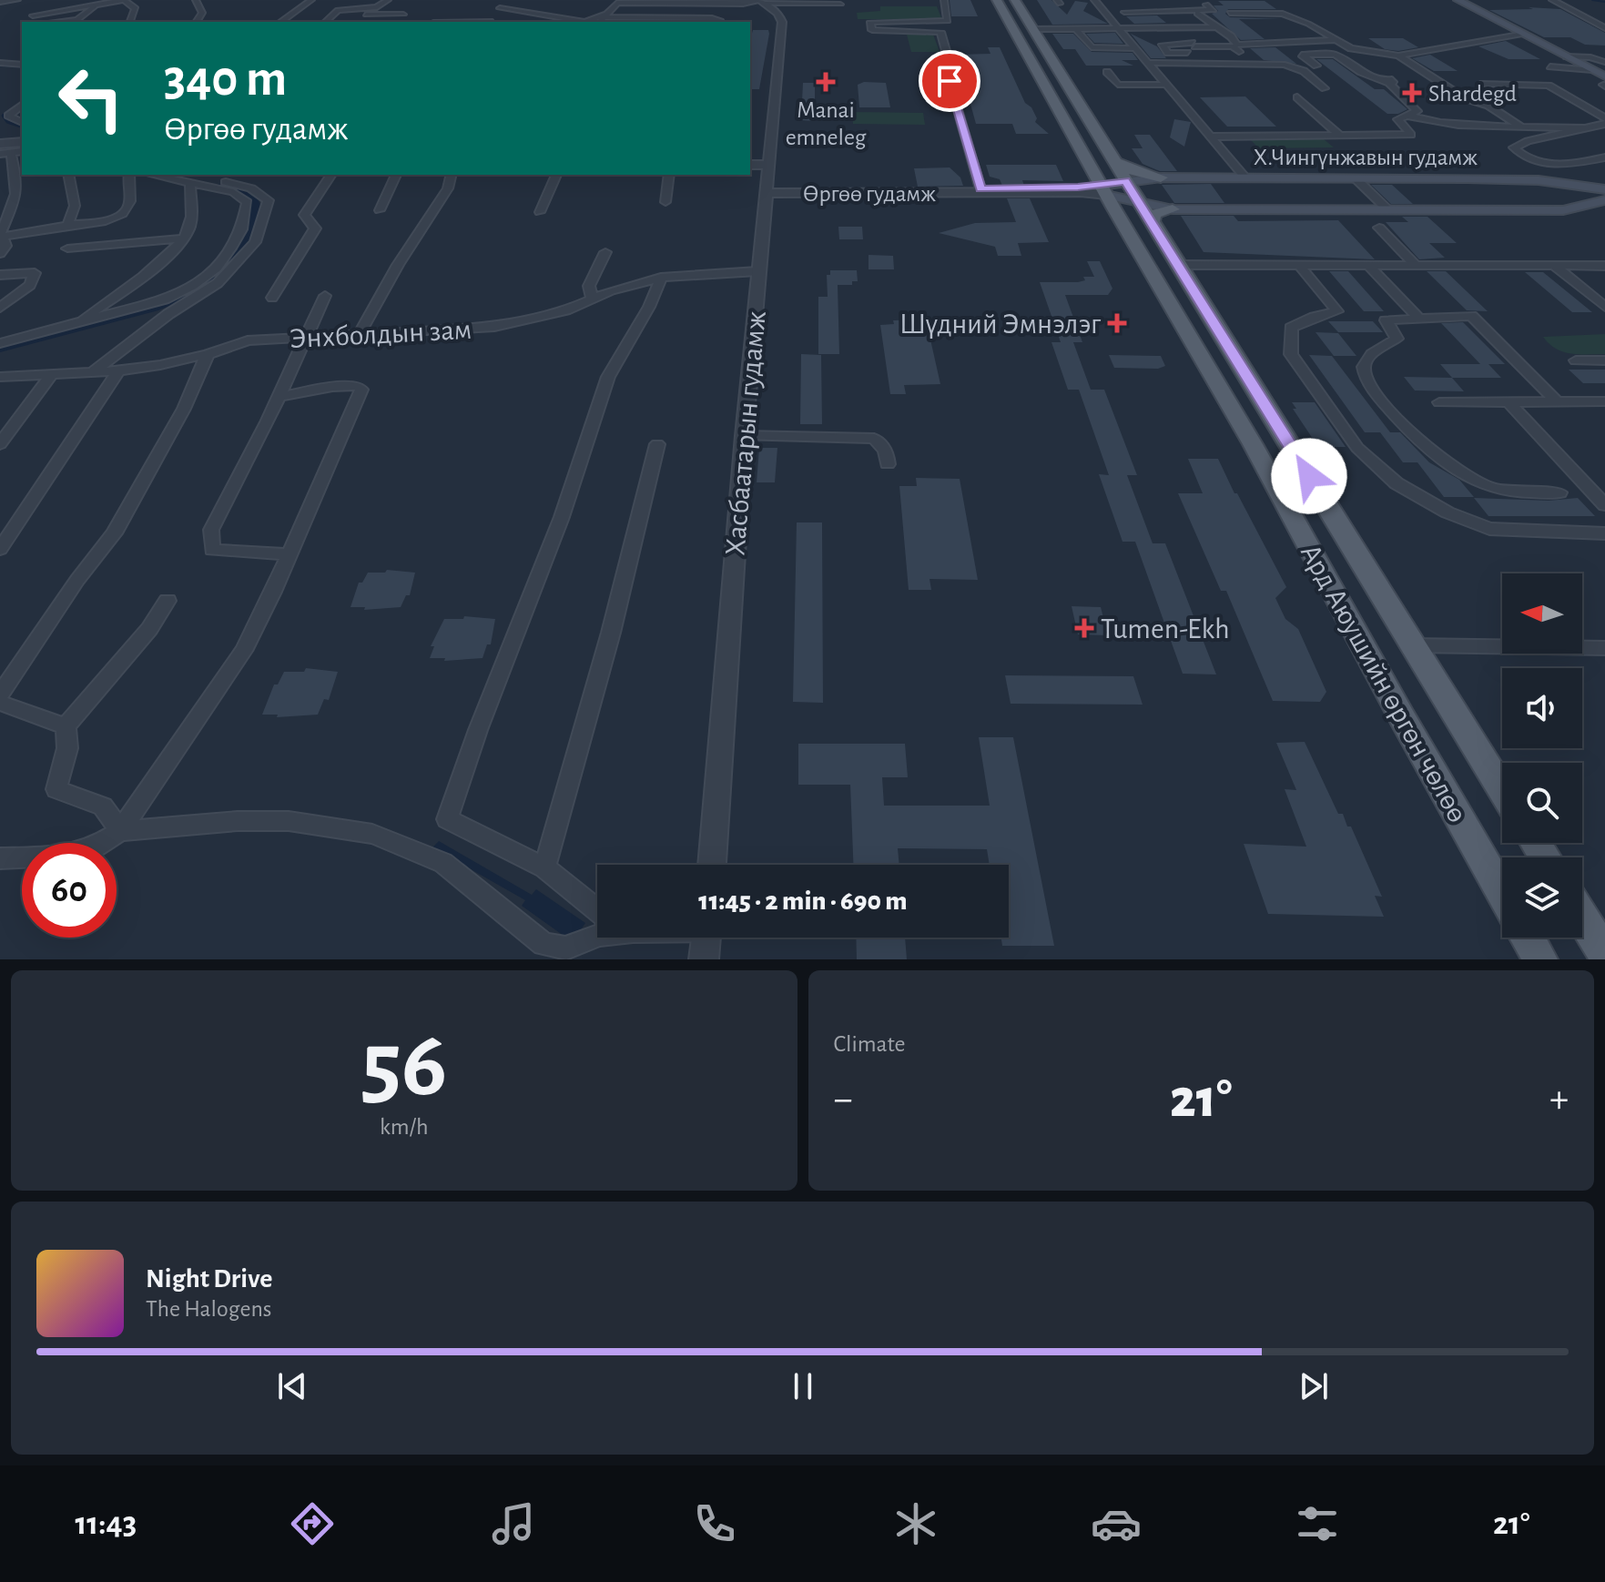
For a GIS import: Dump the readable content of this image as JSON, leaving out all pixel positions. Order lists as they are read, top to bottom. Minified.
{"streets":{"main road":["Х.Чингүнжавын гудамж","Ард Аюушийн өргөн чөлөө"],"street":["Өргөө гудамж","Энхболдын зам","Хасбаатарын гудамж"]},"crossings":[["Х.Чингүнжавын гудамж","Ард Аюушийн өргөн чөлөө"],["Өргөө гудамж","Хасбаатарын гудамж"],["Өргөө гудамж","Ард Аюушийн өргөн чөлөө"],["Энхболдын зам","Хасбаатарын гудамж"]],"places":{"health":["Manai emneleg","Shardegd","Шүдний Эмнэлэг","Tumen-Ekh"]},"north":"left","page":{"turn":["340 m","Өргөө гудамж"],"limit":"60","trip":"11:45 · 2 min · 690 m","tile":[["56","km/h"],"Climate"],"heat":["−","21°","+"],"song":["Night Drive","The Halogens"],"tabs":["11:43","21°"]}}
